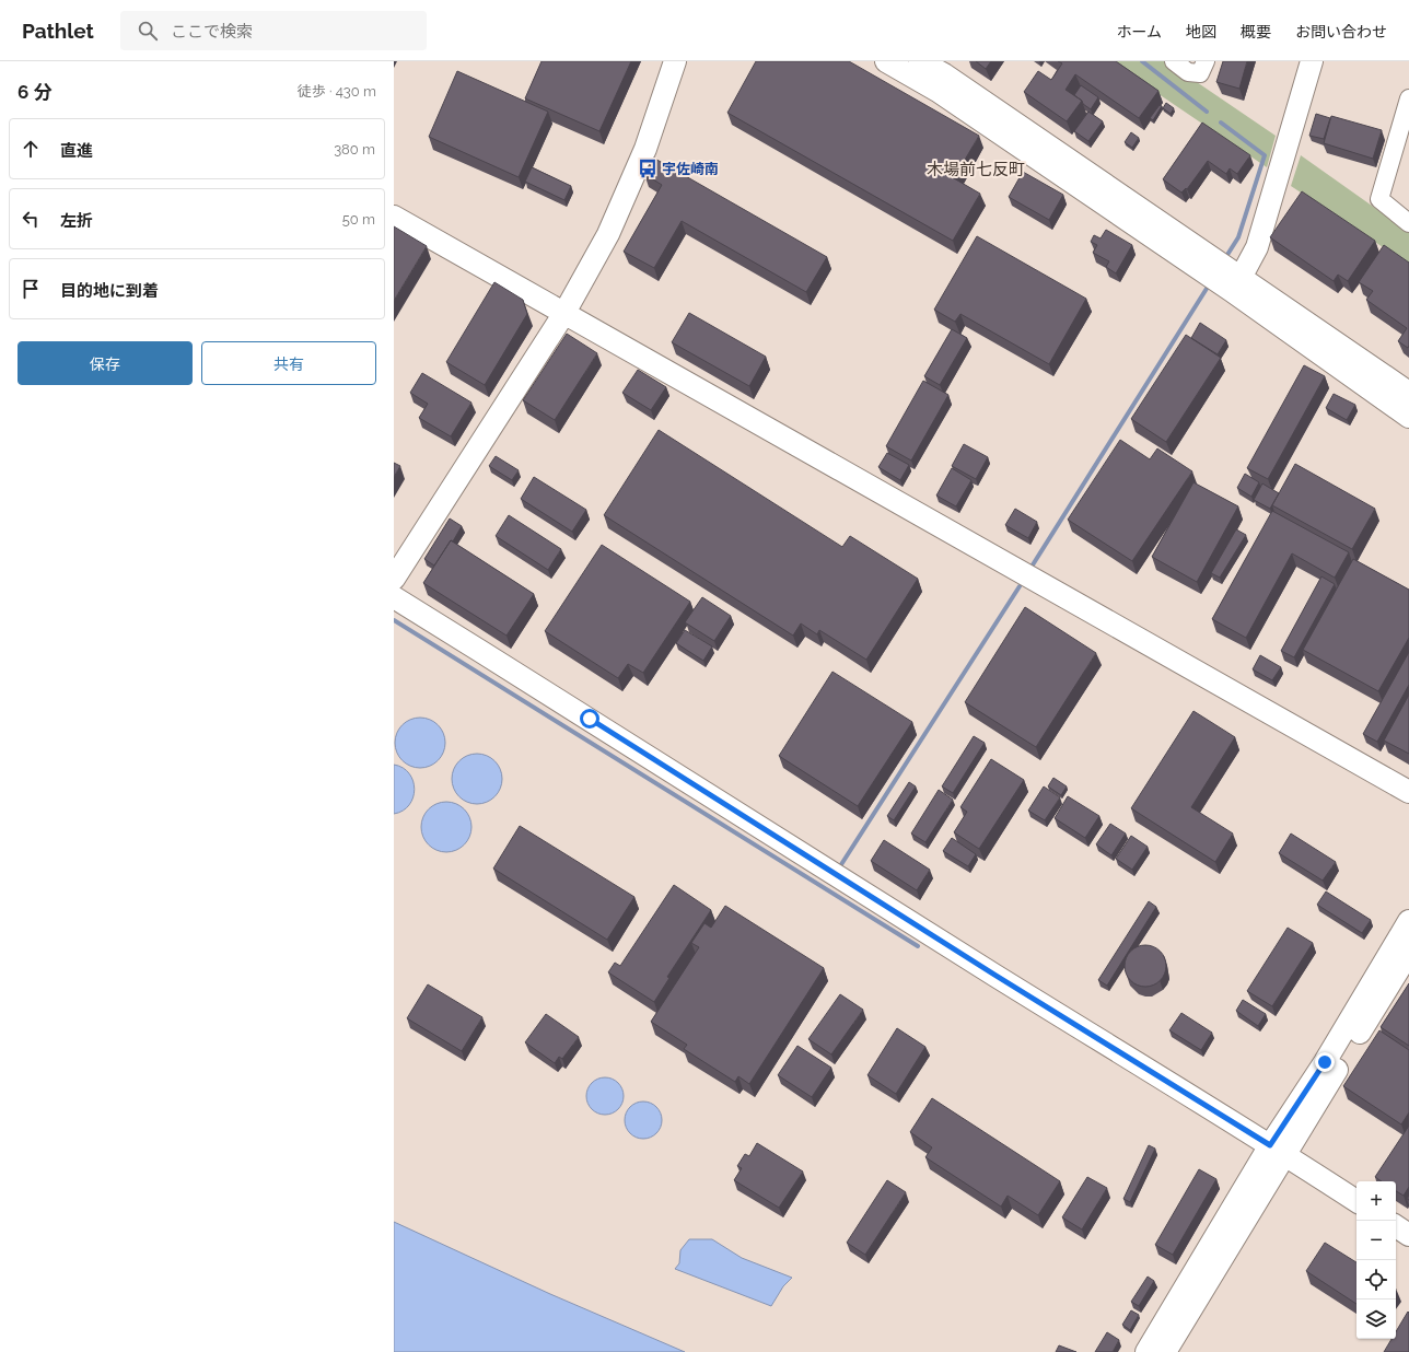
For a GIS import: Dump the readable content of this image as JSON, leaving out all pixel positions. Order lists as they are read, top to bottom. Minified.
{"districts":["木場前七反町"],"places":{"bus stop":["宇佐崎南"]},"page":{"header":"Pathlet","search":"ここで検索","nav":["ホーム","地図","概要","お問い合わせ"],"heading":["6 分","徒歩 · 430 m"],"list":[["直進","380 m"],["左折","50 m"],"目的地に到着"],"buttons":["保存","共有"],"map_buttons":["+","−"]}}
